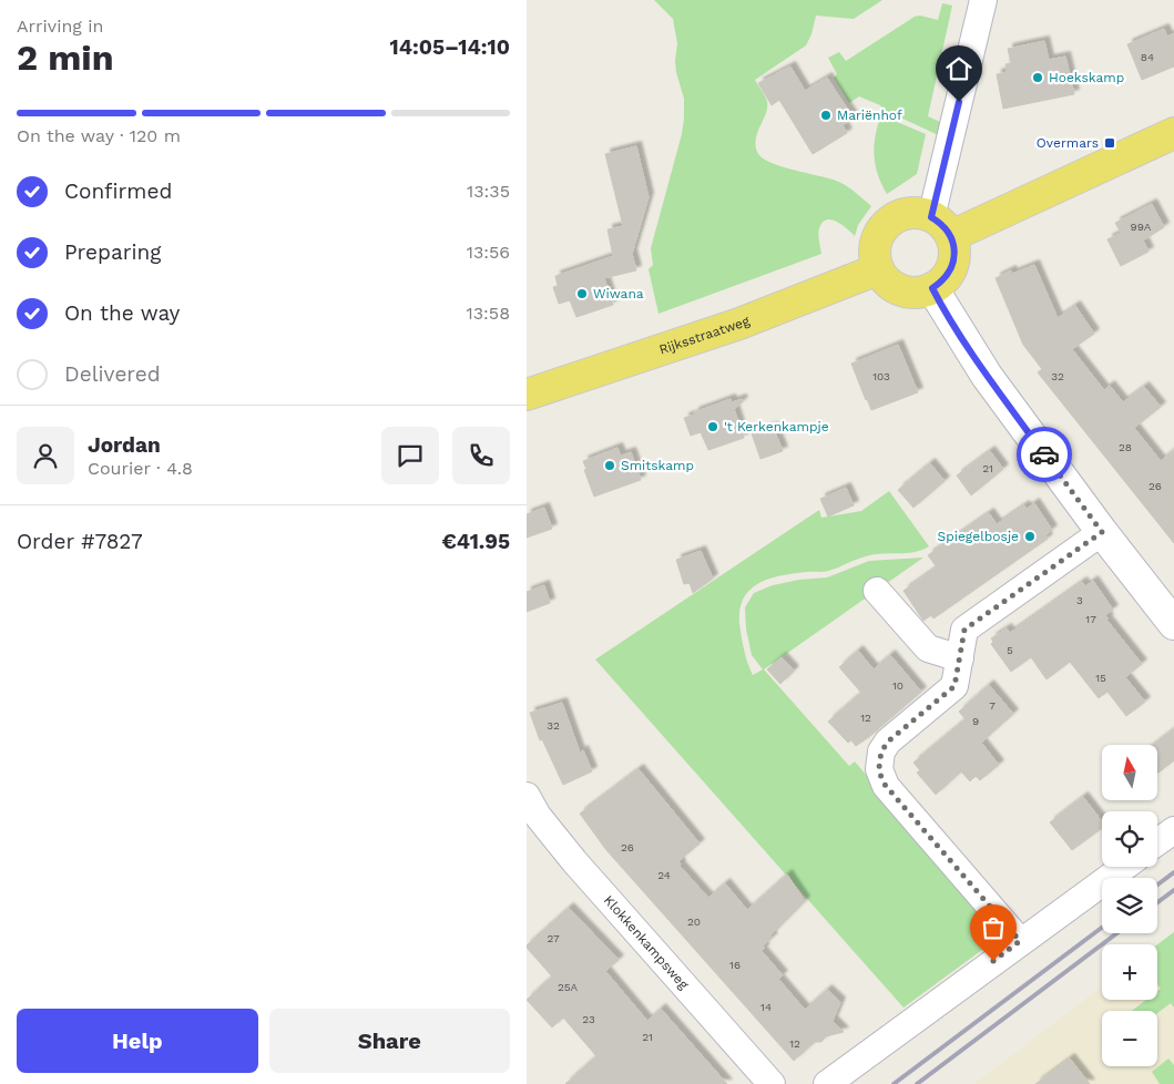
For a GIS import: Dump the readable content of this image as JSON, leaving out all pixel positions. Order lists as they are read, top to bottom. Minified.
{"streets":{"main road":["Rijksstraatweg"],"street":["Klokkenkampsweg"]},"places":{"other":["Hoekskamp","Mariënhof","Wiwana","'t Kerkenkampje","Smitskamp","Spiegelbosje"],"transit":["Overmars"]},"house_numbers":["84","99A","103","32","28","21","26","3","17","5","15","10","7","12","9","32","26","24","20","27","16","25A","14","23","21","12"],"north":"top","page":{"heading":["2 min","Arriving in","14:05–14:10"],"panel":["Jordan","Courier · 4.8","Order #7827","€41.95"],"bar":"On the way · 120 m","list":[["Confirmed","13:35"],["Preparing","13:56"],["On the way","13:58"],"Delivered"],"map_buttons":["+","−"],"buttons":["Help","Share"]}}
